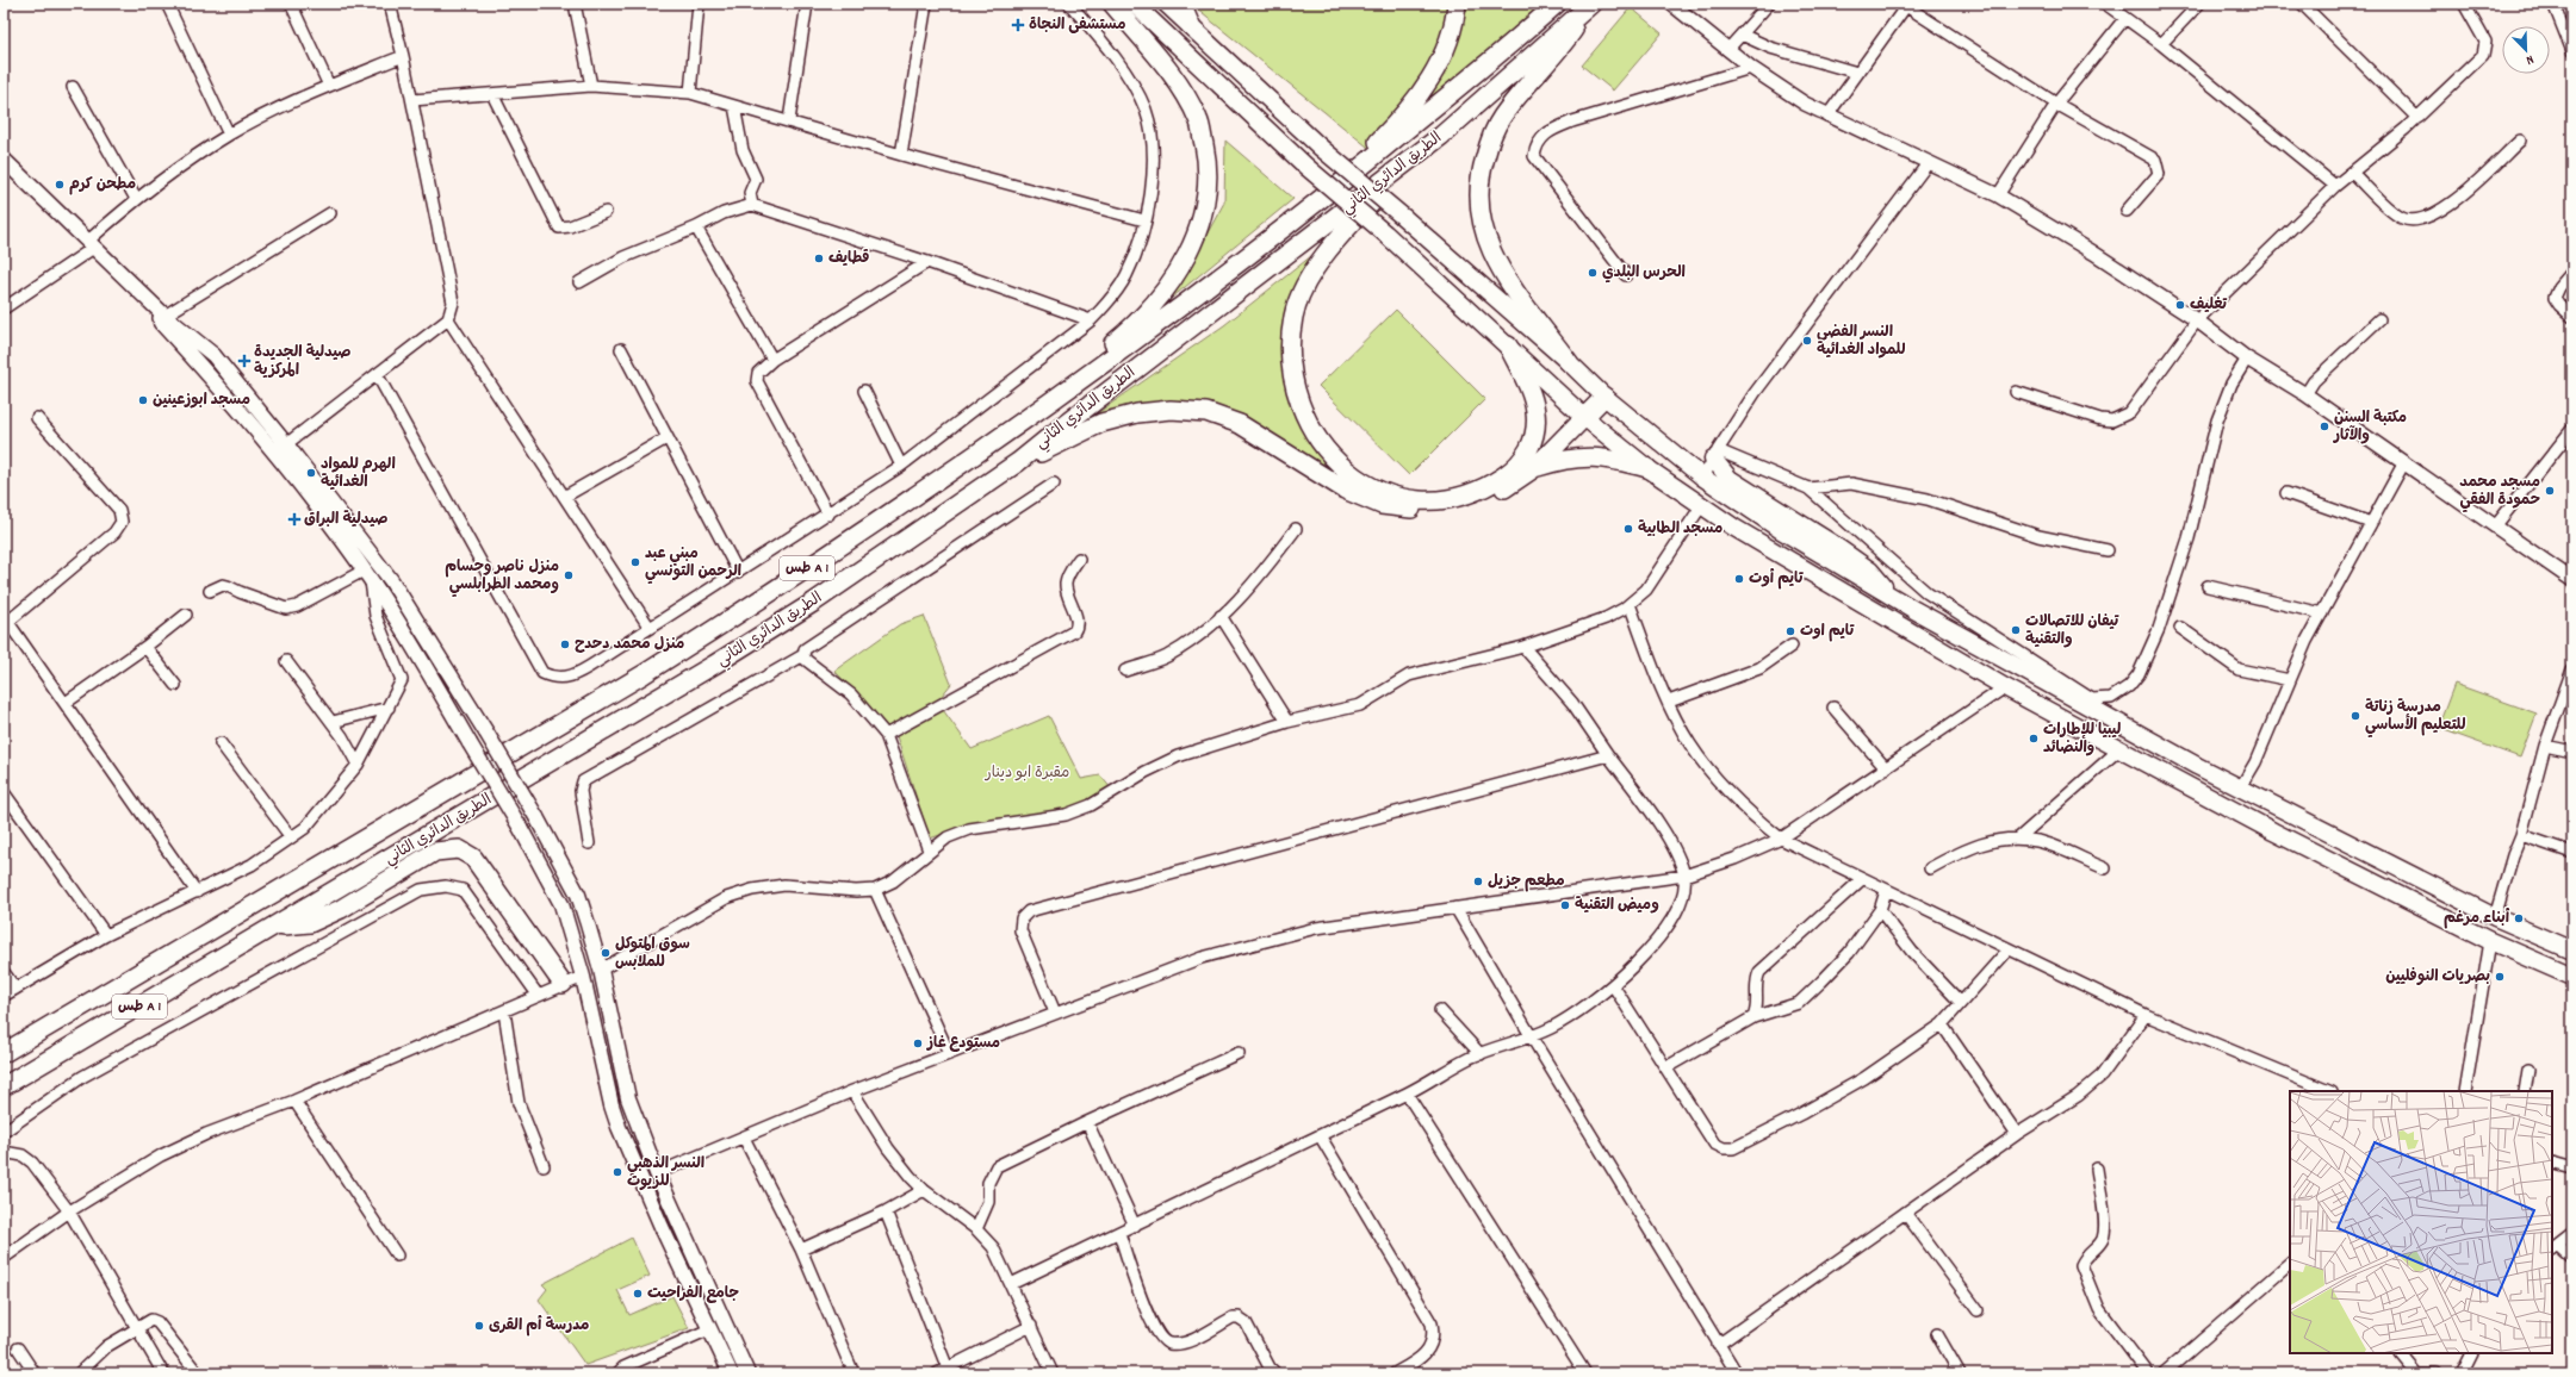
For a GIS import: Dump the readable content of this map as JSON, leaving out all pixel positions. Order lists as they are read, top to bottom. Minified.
{"streets":{"highway":["الطريق الدائري الثاني","طس A 1"]},"parks":["مقبرة ابو دينار"],"places":{"health":["مستشفى النجاة","صيدلية الجديدة المركزية","صيدلية البراق"],"other":["مطحن كرم","قطايف","الحرس البلدي","تغليف","النسر الفضي للمواد الغدائية","مسجد ابوزعينين","مكتبة السنن والآثار","الهرم للمواد الغدائية","مسجد محمد حمودة الفقي","مسجد الطابية","مبني عبد الرحمن التونسي","منزل ناصر وحسام ومحمد الطرابلسي","تايم أوت","تيفان للاتصالات والتقنية","تايم اوت","منزل محمد دحدح","مدرسة زناتة للتعليم الأساسي","ليبيا للإطارات والنضائد","مطعم جزيل","وميض التقنية","أبناء مرغم","سوق المتوكل للملابس","بصريات النوفليين","مستودع غاز","النسر الذهبي للزيوت","جامع الفراحيت","مدرسة أم القرى"]},"north":"bottom right"}
